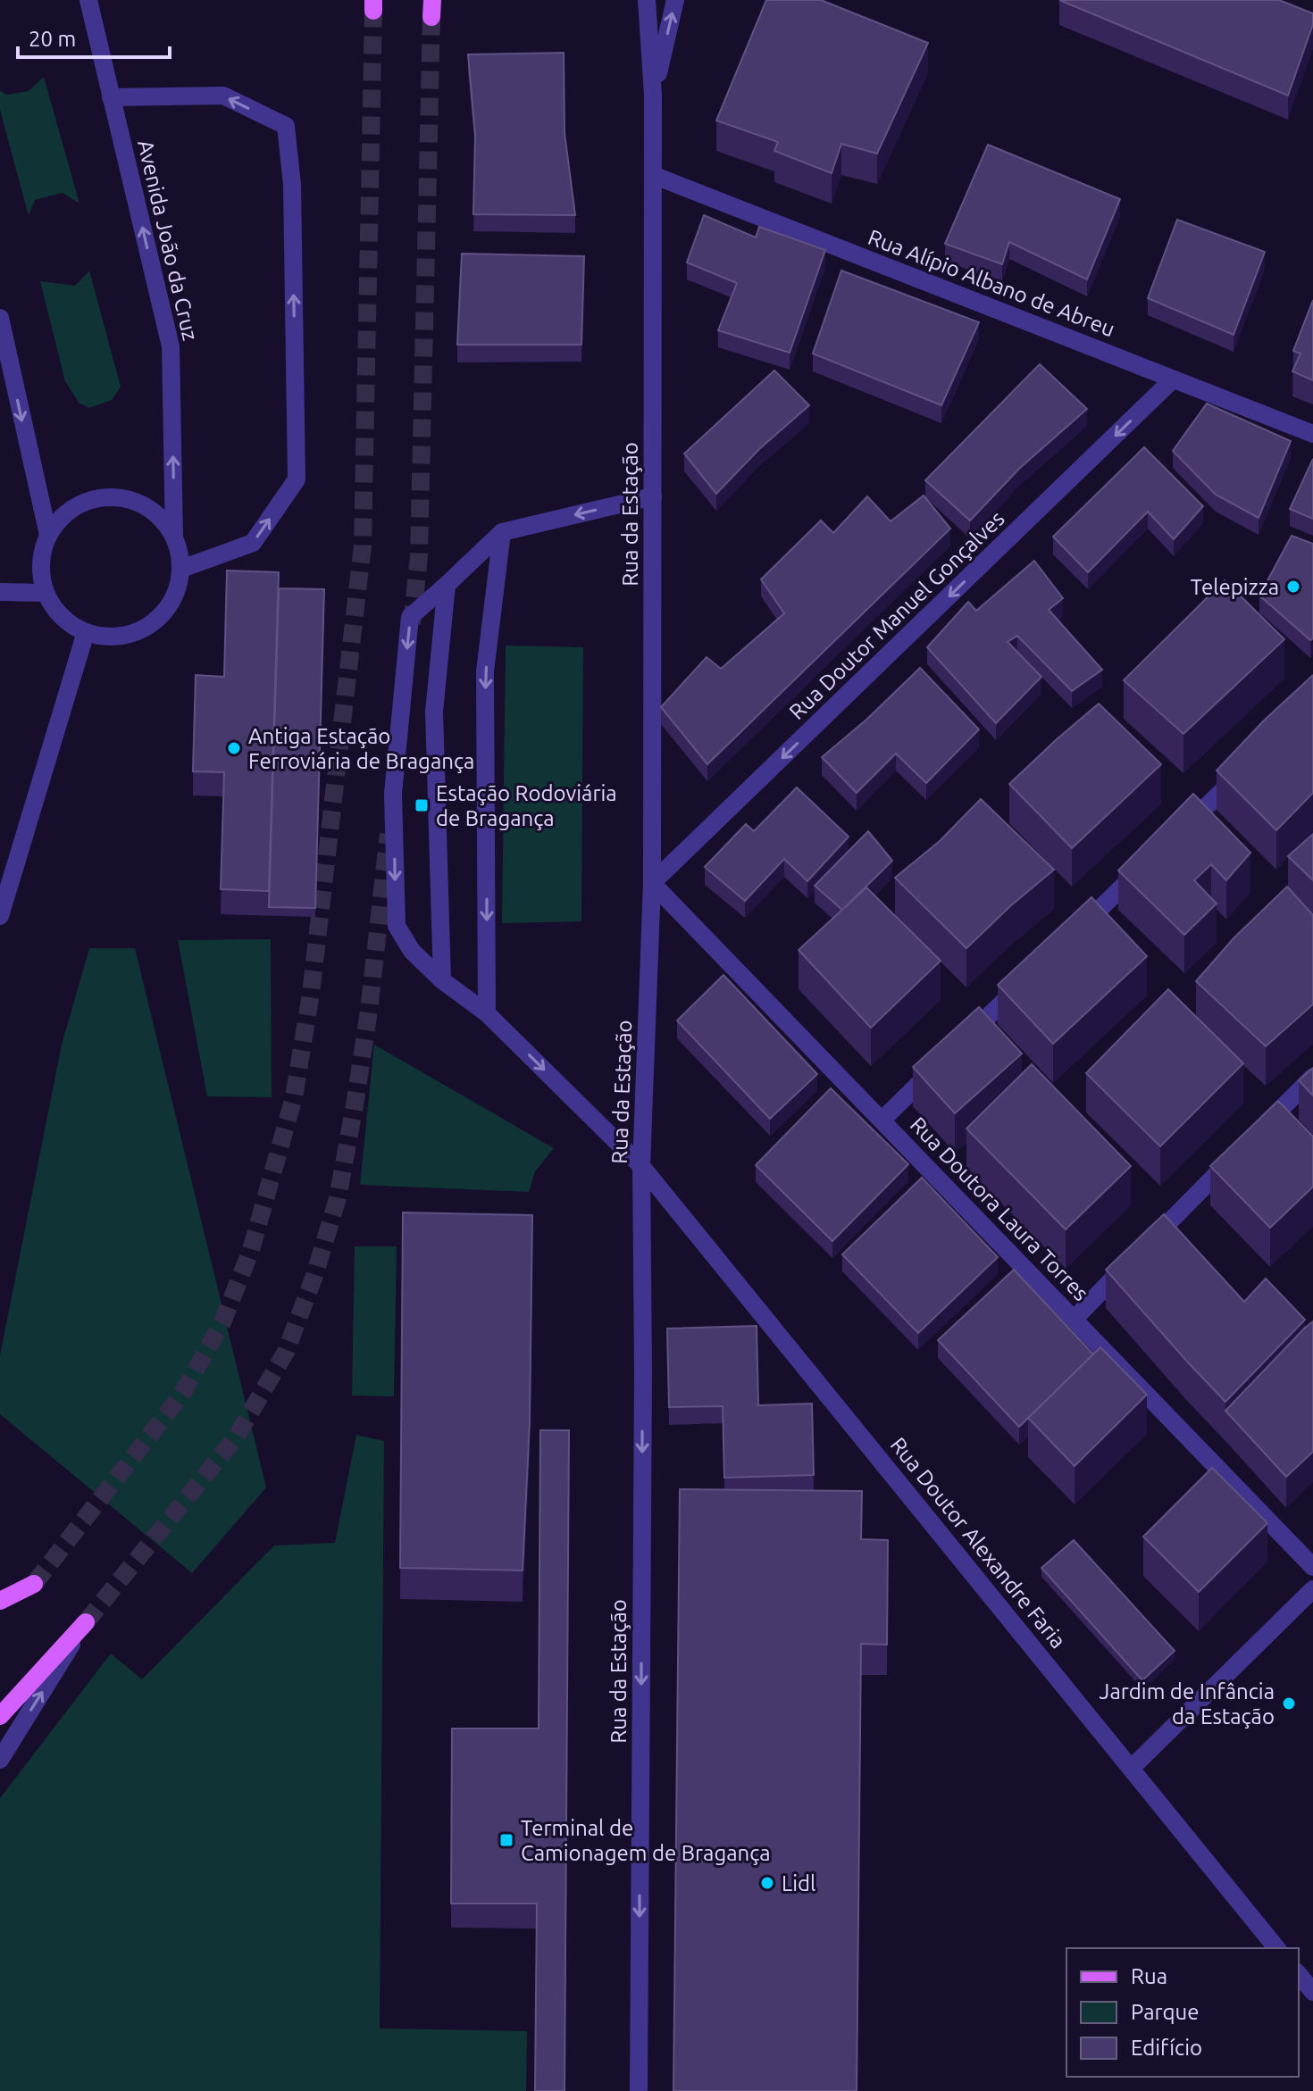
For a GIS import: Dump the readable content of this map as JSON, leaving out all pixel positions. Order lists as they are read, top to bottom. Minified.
{"streets":{"street":["Avenida João da Cruz","Rua Alípio Albano de Abreu","Rua da Estação","Rua Doutor Manuel Gonçalves","Rua Doutora Laura Torres","Rua Doutor Alexandre Faria"]},"crossings":[["Rua Alípio Albano de Abreu","Rua da Estação"],["Rua Alípio Albano de Abreu","Rua Doutor Manuel Gonçalves"],["Rua da Estação","Rua Doutor Manuel Gonçalves"],["Rua da Estação","Rua Doutora Laura Torres"],["Rua da Estação","Rua Doutor Alexandre Faria"],["Rua Doutor Manuel Gonçalves","Rua Doutora Laura Torres"]],"one_way":["Rua da Estação","Rua Doutor Manuel Gonçalves"],"places":{"other":["Telepizza","Antiga Estação Ferroviária de Bragança","Jardim de Infância da Estação","Lidl"],"transit":["Estação Rodoviária de Bragança","Terminal de Camionagem de Bragança"]},"legend":["Rua","Parque","Edifício"],"scale_bar":"20 m"}
